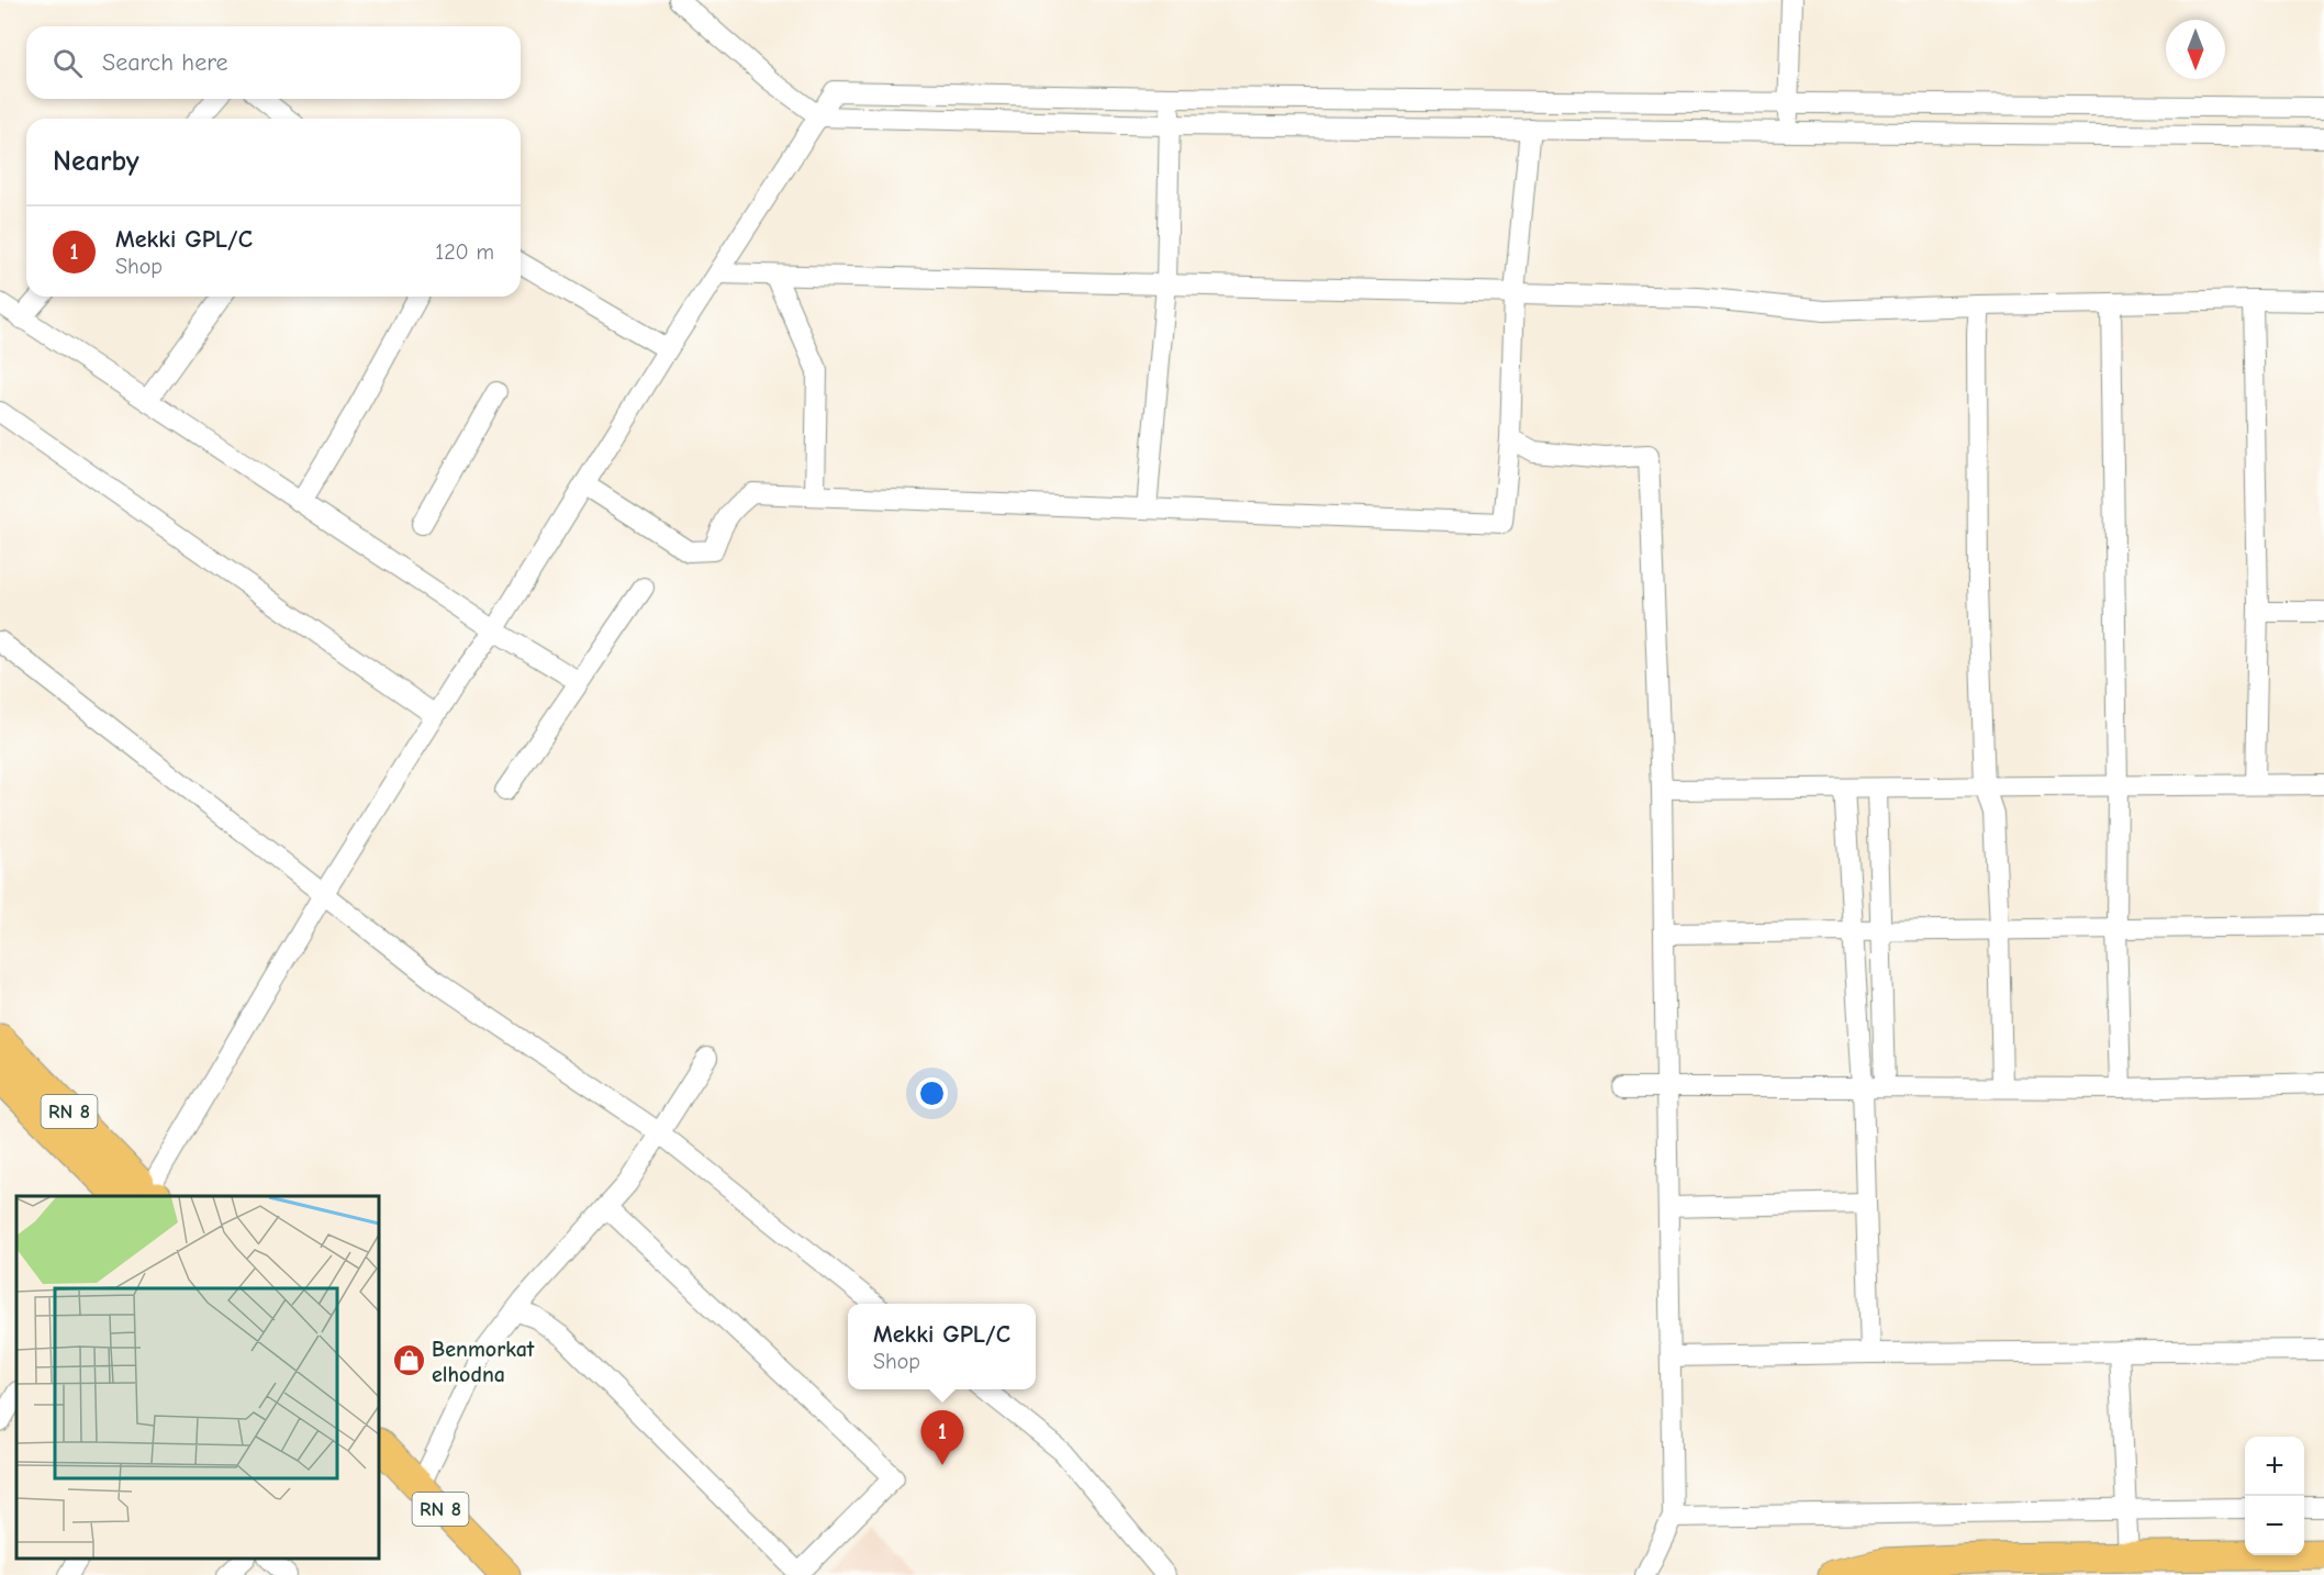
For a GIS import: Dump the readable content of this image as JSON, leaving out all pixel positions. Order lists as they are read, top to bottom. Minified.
{"streets":{"main road":["RN 8"]},"places":{"shop":["Benmorkat elhodna"]},"north":"bottom","page":{"search":"Search here","heading":"Nearby","list":[{"mark":"1","name":"Mekki GPL/C","note":"Shop","value":"120 m"}],"popup":["Mekki GPL/C","Shop"],"pins":"1","map_buttons":["+","−"]}}
